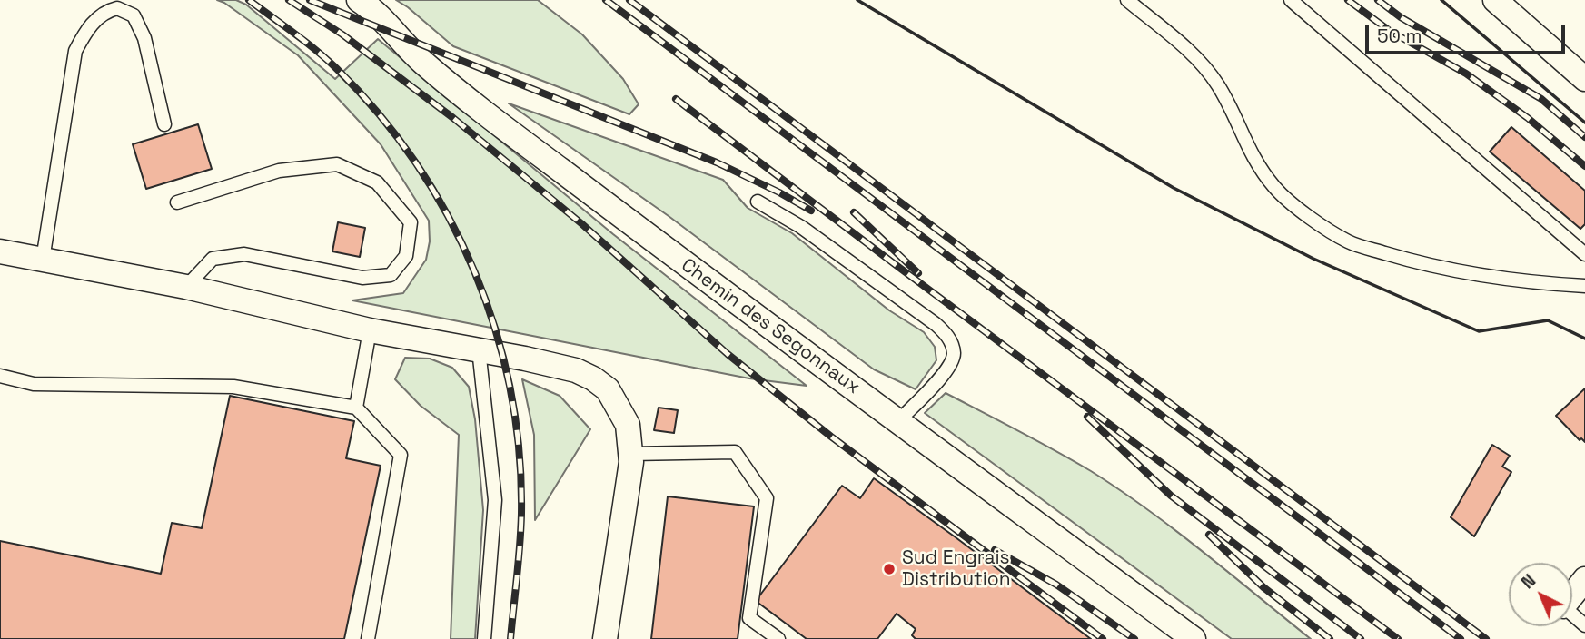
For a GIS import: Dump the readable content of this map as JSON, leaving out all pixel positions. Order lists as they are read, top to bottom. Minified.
{"streets":{"street":["Chemin des Segonnaux"]},"places":["Sud Engrais Distribution"],"scale_bar":"50 m","north":"top left"}
